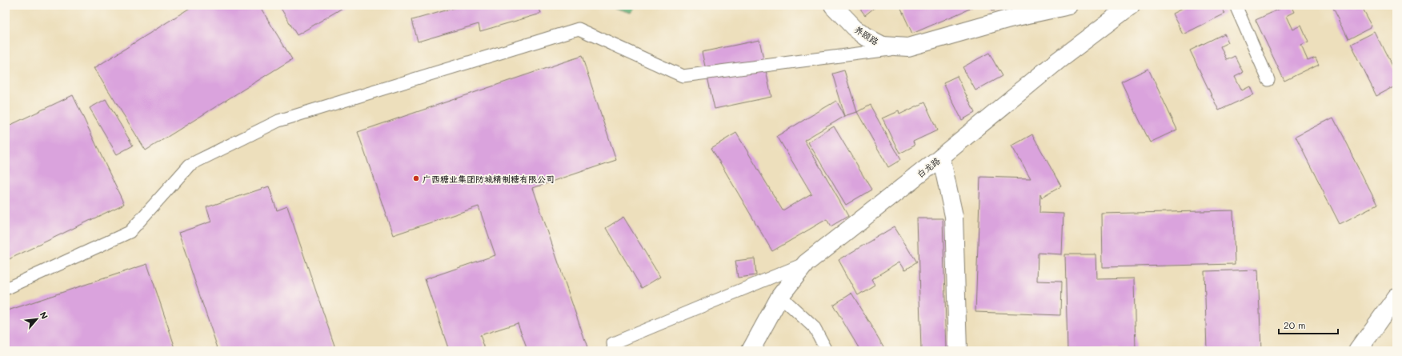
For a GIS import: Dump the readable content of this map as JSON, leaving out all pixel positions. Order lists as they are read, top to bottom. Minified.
{"streets":{"street":["养颐路","白龙路"]},"places":["广西糖业集团防城精制糖有限公司"],"scale_bar":"20 m","north":"top right"}
